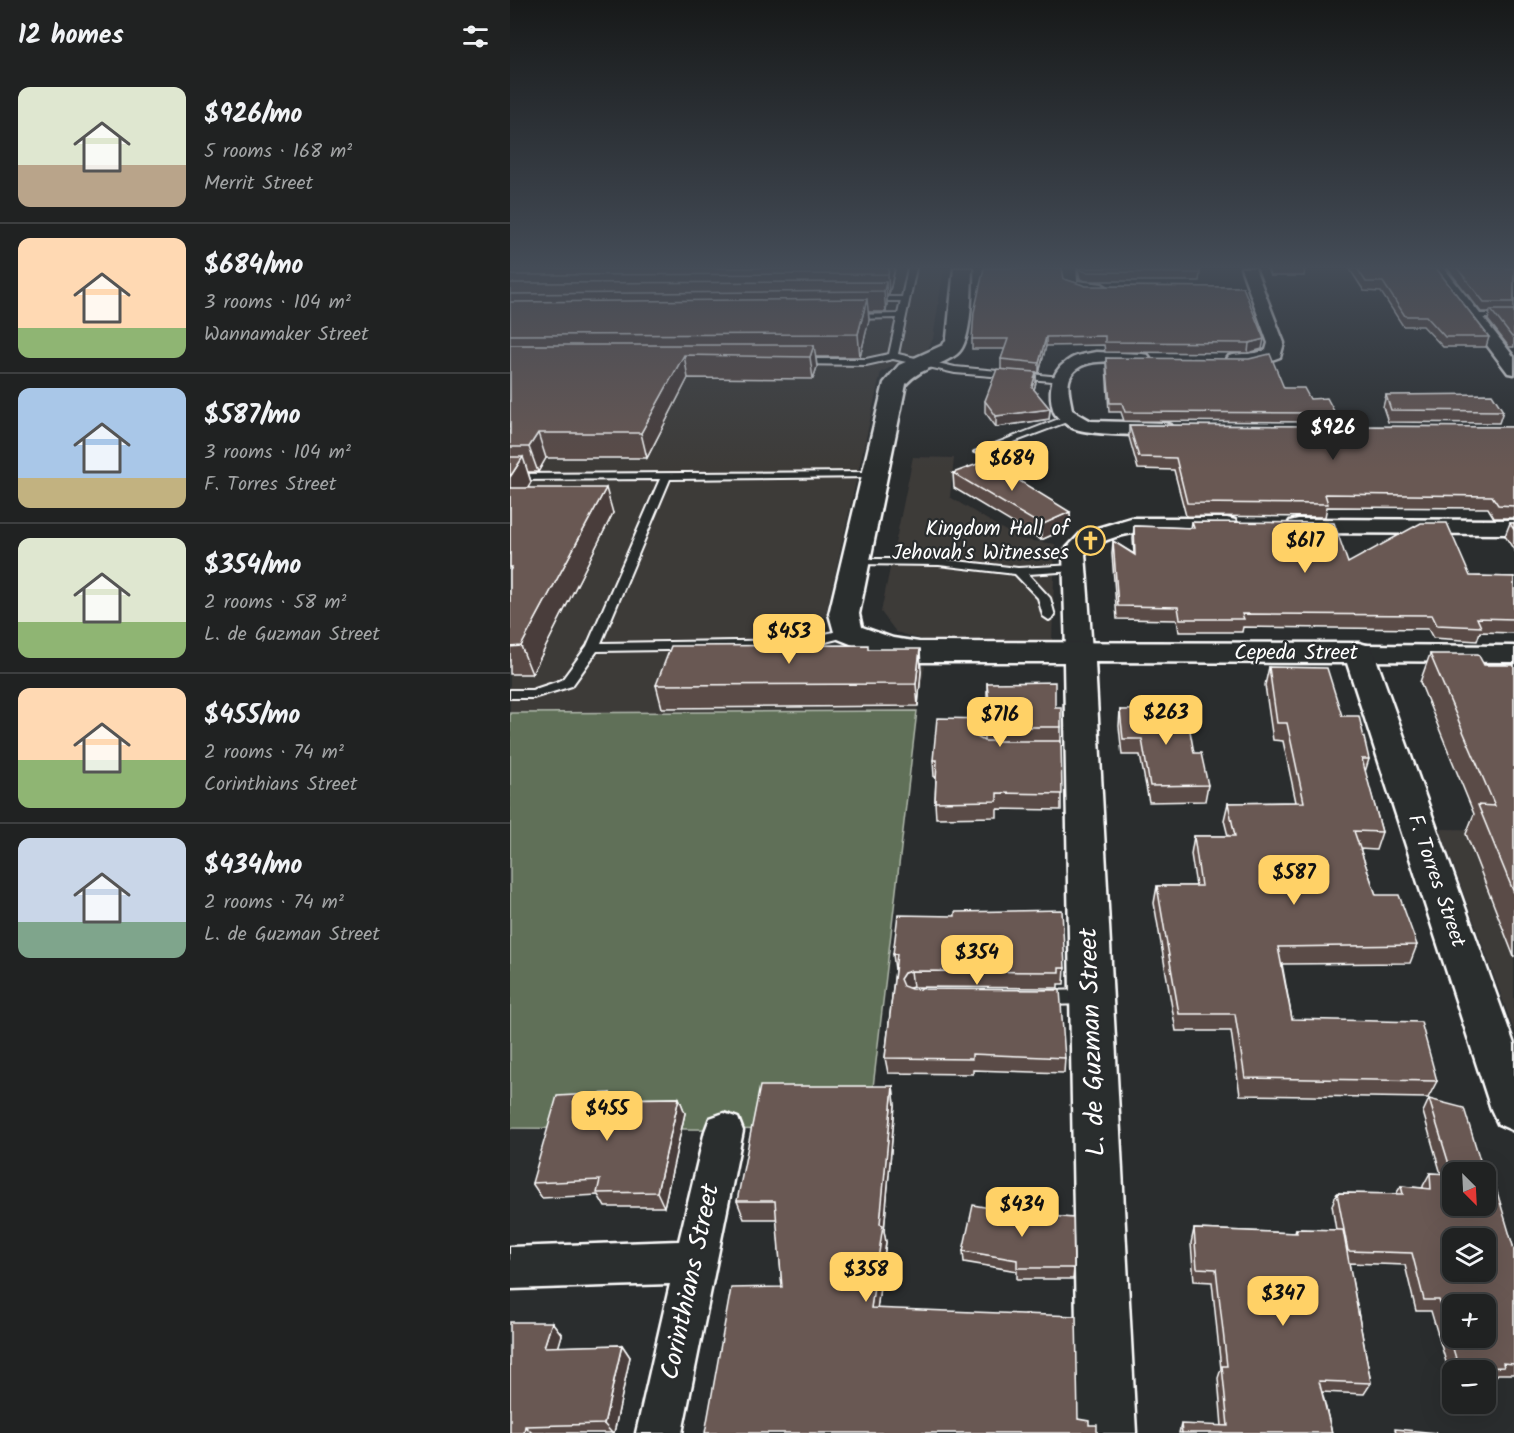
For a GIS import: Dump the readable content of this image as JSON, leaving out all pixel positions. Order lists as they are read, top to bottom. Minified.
{"streets":{"street":["Cepeda Street","F. Torres Street","L. de Guzman Street","Corinthians Street"]},"crossings":[["Cepeda Street","F. Torres Street"],["Cepeda Street","L. de Guzman Street"]],"places":{"church":["Kingdom Hall of Jehovah's Witnesses"]},"north":"bottom right","page":{"heading":"12 homes","list":[{"name":"$926/mo","note":"5 rooms · 168 m² · Merrit Street"},{"name":"$684/mo","note":"3 rooms · 104 m² · Wannamaker Street"},{"name":"$587/mo","note":"3 rooms · 104 m² · F. Torres Street"},{"name":"$354/mo","note":"2 rooms · 58 m² · L. de Guzman Street"},{"name":"$455/mo","note":"2 rooms · 74 m² · Corinthians Street"},{"name":"$434/mo","note":"2 rooms · 74 m² · L. de Guzman Street"}],"price":["$926","$684","$617","$453","$263","$716","$587","$354","$455","$434","$358","$347"],"map_buttons":["+","−"]}}
